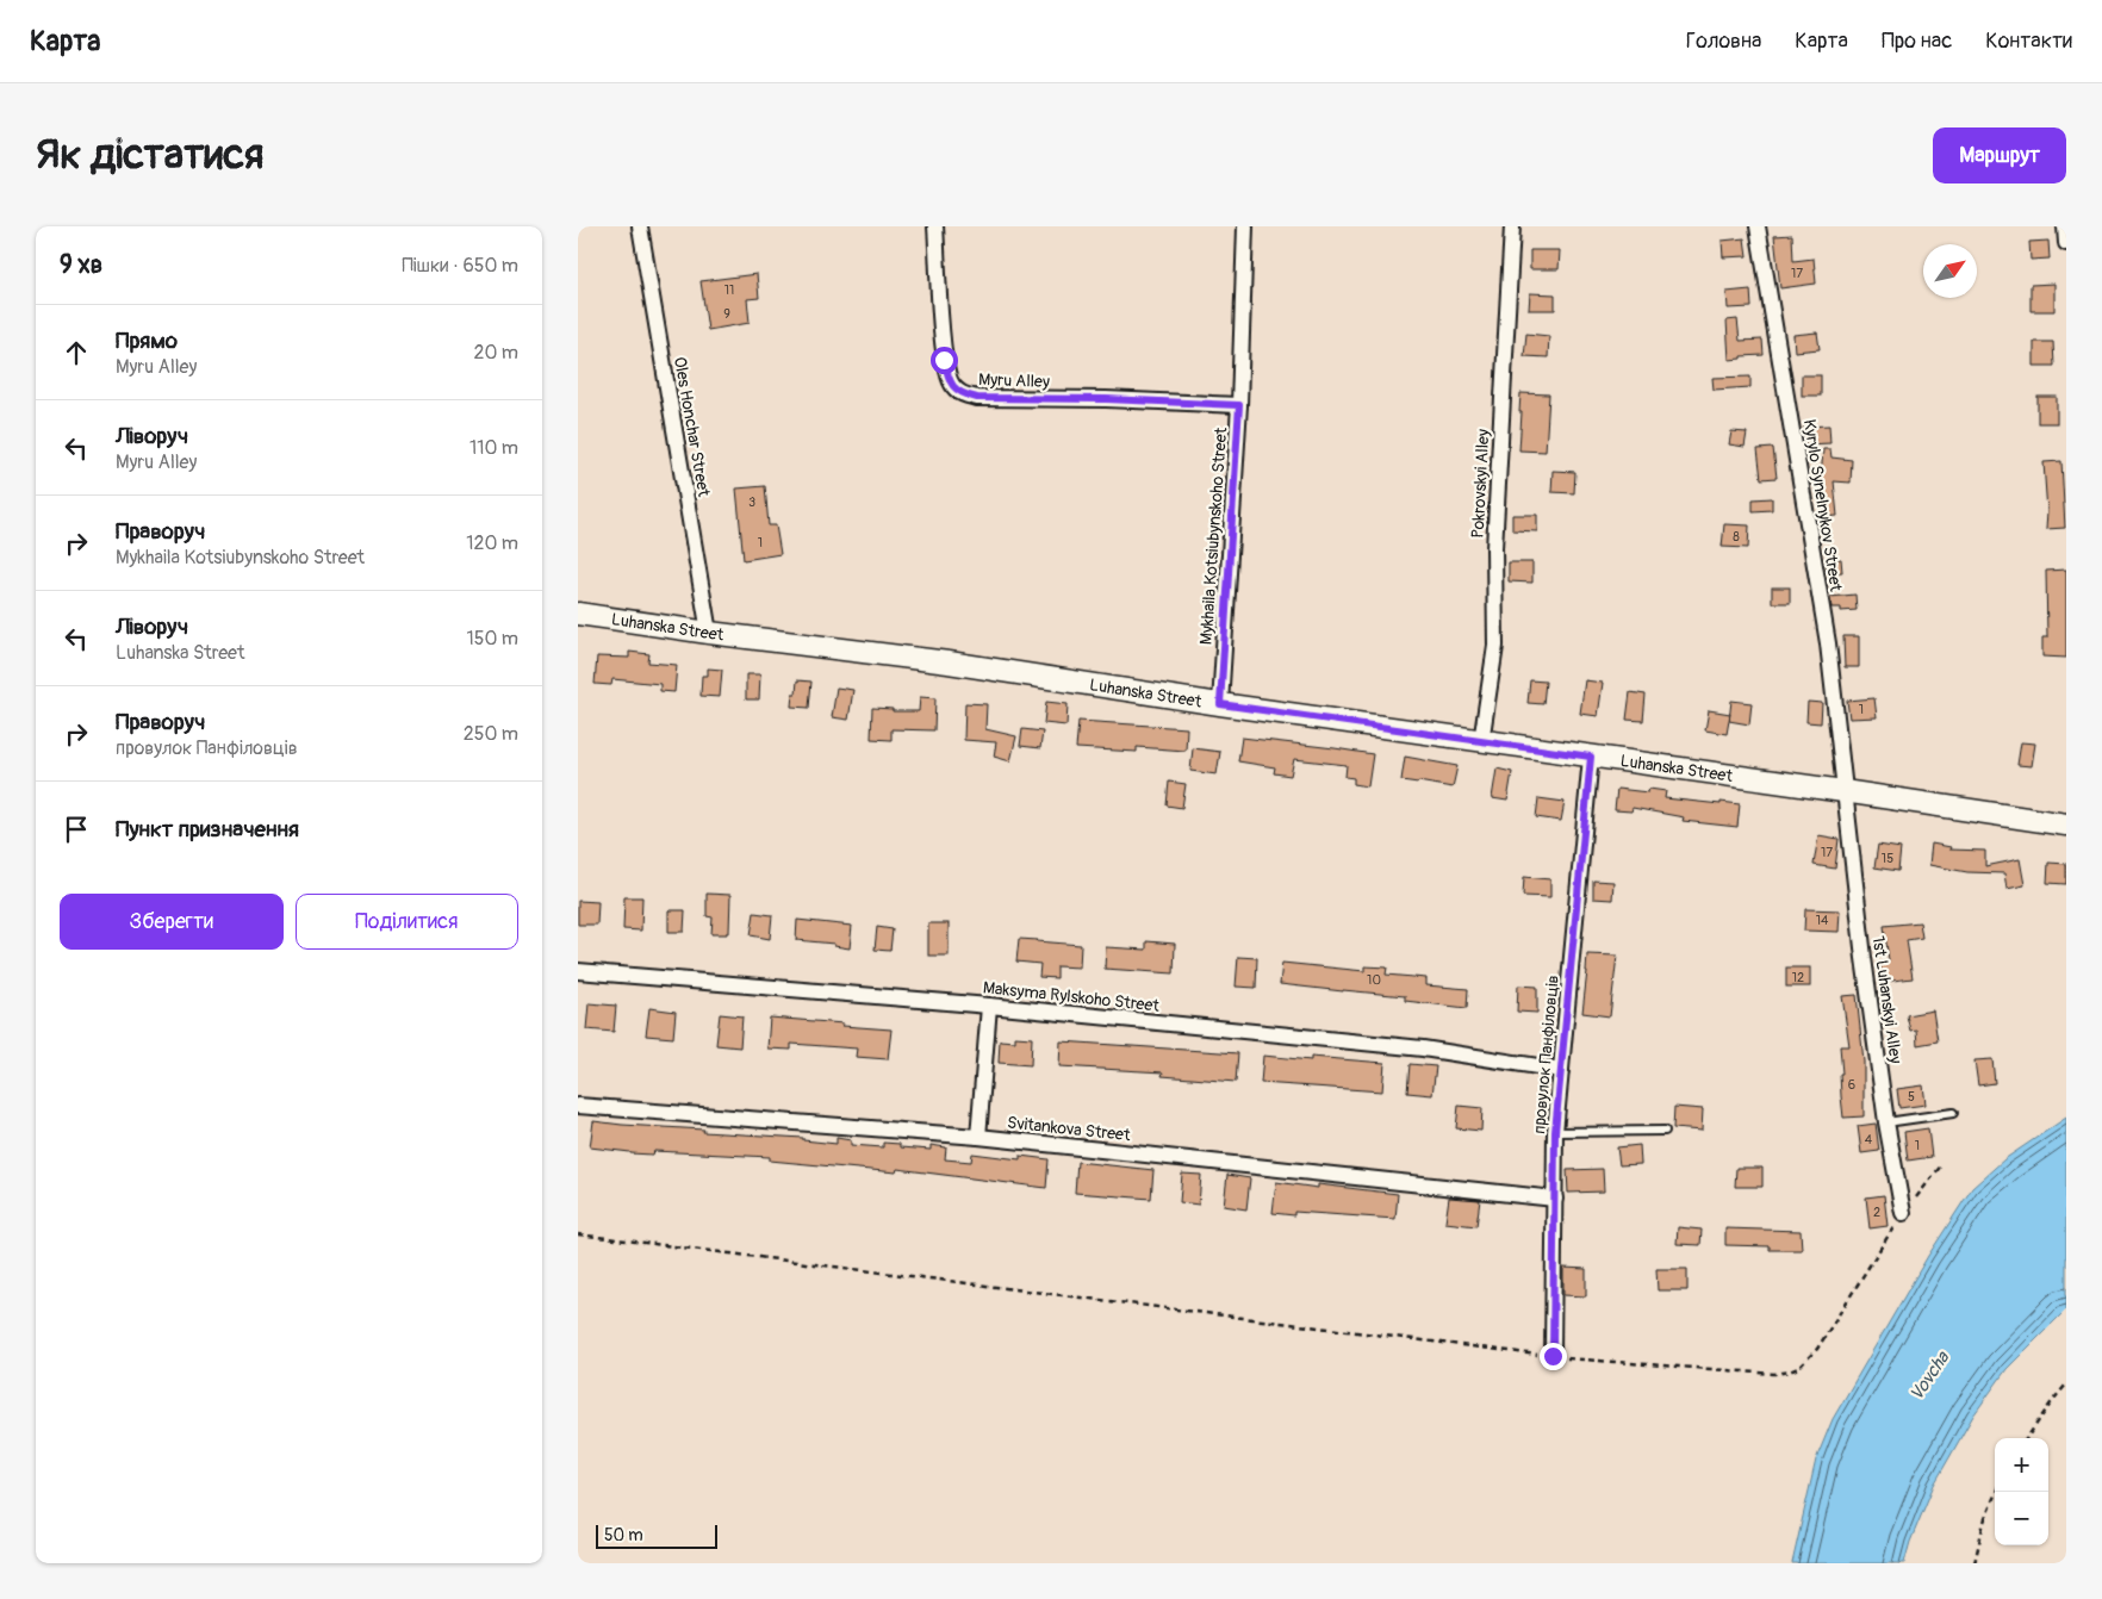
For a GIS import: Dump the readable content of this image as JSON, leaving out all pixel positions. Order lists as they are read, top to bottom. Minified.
{"streets":{"main road":["Luhanska Street"],"street":["Myru Alley","Oles Honchar Street","Pokrovskyi Alley","Kyrylo Synelnykov Street","Mykhaila Kotsiubynskoho Street","Maksyma Rylskoho Street","1st Luhanskyi Alley","провулок Панфіловців","Svitankova Street"]},"crossings":[["Myru Alley","Mykhaila Kotsiubynskoho Street"],["Oles Honchar Street","Luhanska Street"],["Pokrovskyi Alley","Luhanska Street"],["Kyrylo Synelnykov Street","Luhanska Street"],["Kyrylo Synelnykov Street","1st Luhanskyi Alley"],["Mykhaila Kotsiubynskoho Street","Luhanska Street"],["Luhanska Street","1st Luhanskyi Alley"],["Luhanska Street","провулок Панфіловців"],["Maksyma Rylskoho Street","провулок Панфіловців"],["провулок Панфіловців","Svitankova Street"]],"water":["Vovcha"],"house_numbers":["17","11","9","3","8","1","1","17","15","14","12","10","6","5","4","1","2"],"scale_bar":"50 m","north":"top right","page":{"header":"Карта","nav":["Головна","Карта","Про нас","Контакти"],"buttons":["Маршрут",["Зберегти","Поділитися"]],"title":"Як дістатися","heading":["9 хв","Пішки · 650 m"],"list":[["Прямо","Myru Alley","20 m"],["Ліворуч","Myru Alley","110 m"],["Праворуч","Mykhaila Kotsiubynskoho Street","120 m"],["Ліворуч","Luhanska Street","150 m"],["Праворуч","провулок Панфіловців","250 m"],"Пункт призначення"],"map_buttons":["+","−"],"scale":"50 m"}}
